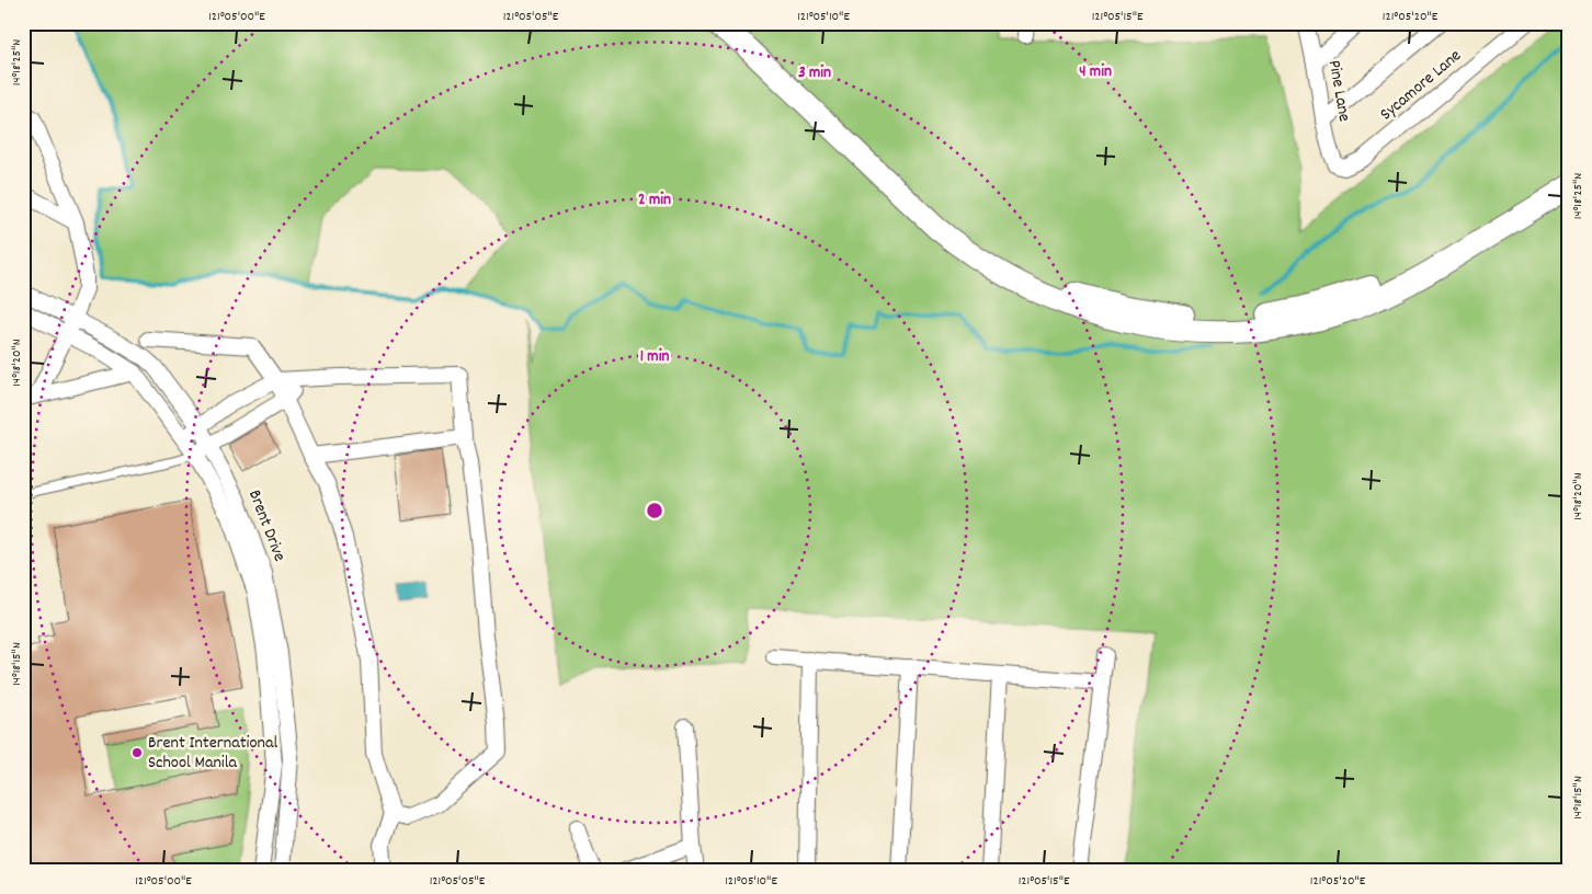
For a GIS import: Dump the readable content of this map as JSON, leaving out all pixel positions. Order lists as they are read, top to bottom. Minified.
{"streets":{"street":["Sycamore Lane","Pine Lane","Brent Drive"]},"crossings":[["Sycamore Lane","Pine Lane"]],"places":["Brent International School Manila"],"coordinates":["121°05'00\"E","121°05'05\"E","121°05'10\"E","121°05'15\"E","121°05'20\"E","14°18'25\"N","14°18'20\"N","14°18'15\"N"],"rings":["4 min","3 min","2 min","1 min"]}
